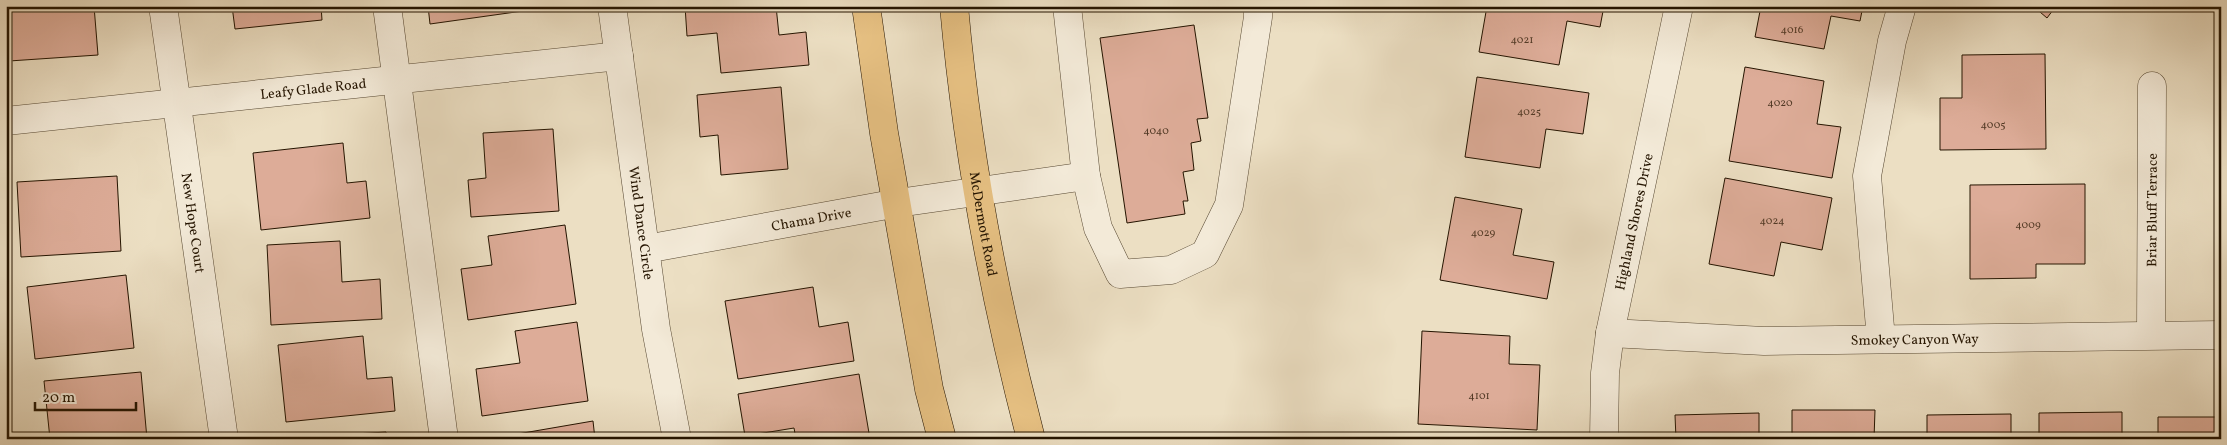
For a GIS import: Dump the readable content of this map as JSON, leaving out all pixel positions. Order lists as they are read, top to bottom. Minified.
{"streets":{"main road":["McDermott Road"],"street":["Leafy Glade Road","Briar Bluff Terrace","Chama Drive","Highland Shores Drive","New Hope Court","Wind Dance Circle","Smokey Canyon Way"]},"crossings":[["Leafy Glade Road","New Hope Court"],["Leafy Glade Road","Wind Dance Circle"],["Briar Bluff Terrace","Smokey Canyon Way"],["Chama Drive","Wind Dance Circle"],["Chama Drive","McDermott Road"],["Highland Shores Drive","Smokey Canyon Way"]],"house_numbers":["4016","4021","4020","4025","4005","4040","4024","4009","4029","4101"],"scale_bar":"20 m"}
